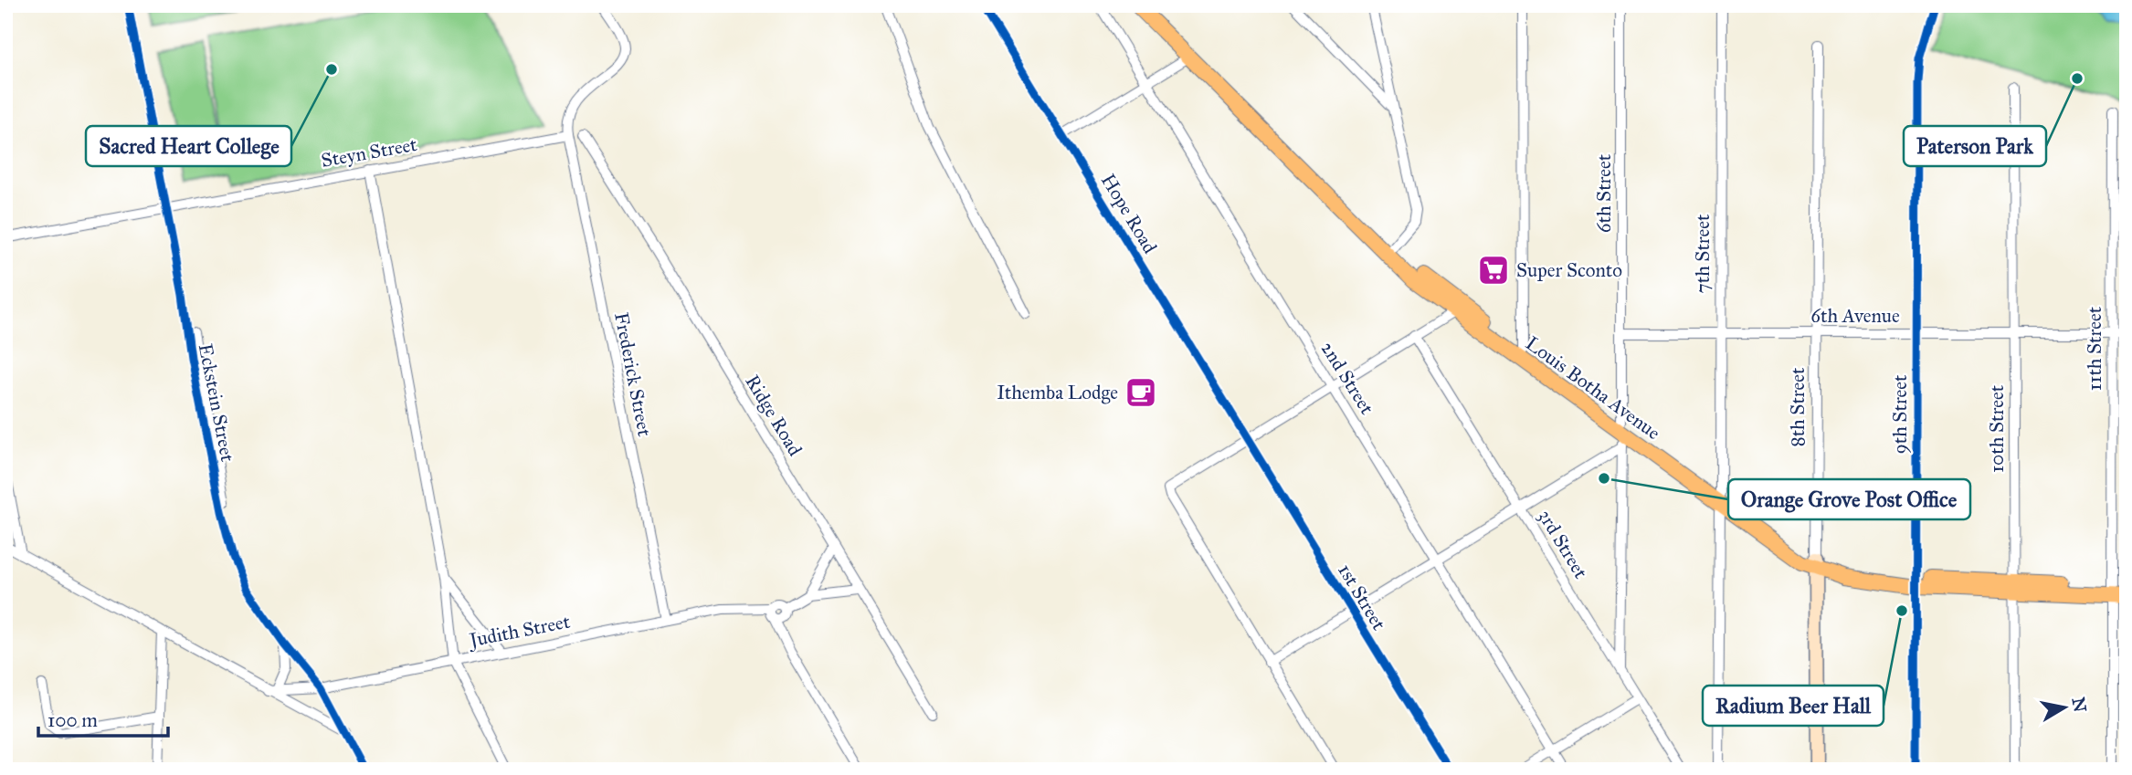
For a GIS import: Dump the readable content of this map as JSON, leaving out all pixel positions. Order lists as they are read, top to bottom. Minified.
{"streets":{"main road":["Louis Botha Avenue","8th Street"],"street":["Steyn Street","6th Street","Hope Road","7th Street","6th Avenue","11th Street","Frederick Street","2nd Street","Eckstein Street","9th Street","Ridge Road","10th Street","3rd Street","1st Street","Judith Street"]},"crossings":[["Steyn Street","Frederick Street"],["Steyn Street","Eckstein Street"],["6th Street","6th Avenue"],["6th Street","Louis Botha Avenue"],["6th Street","3rd Street"],["Hope Road","1st Street"],["7th Street","6th Avenue"],["7th Street","Louis Botha Avenue"],["6th Avenue","11th Street"],["6th Avenue","8th Street"],["6th Avenue","9th Street"],["6th Avenue","10th Street"],["11th Street","Louis Botha Avenue"],["Frederick Street","Judith Street"],["Louis Botha Avenue","8th Street"],["Louis Botha Avenue","9th Street"],["Louis Botha Avenue","10th Street"],["Eckstein Street","Judith Street"]],"places":{"other":["Sacred Heart College","Paterson Park","Orange Grove Post Office","Radium Beer Hall"],"supermarket":["Super Sconto"],"cafe":["Ithemba Lodge"]},"scale_bar":"100 m","north":"right"}
